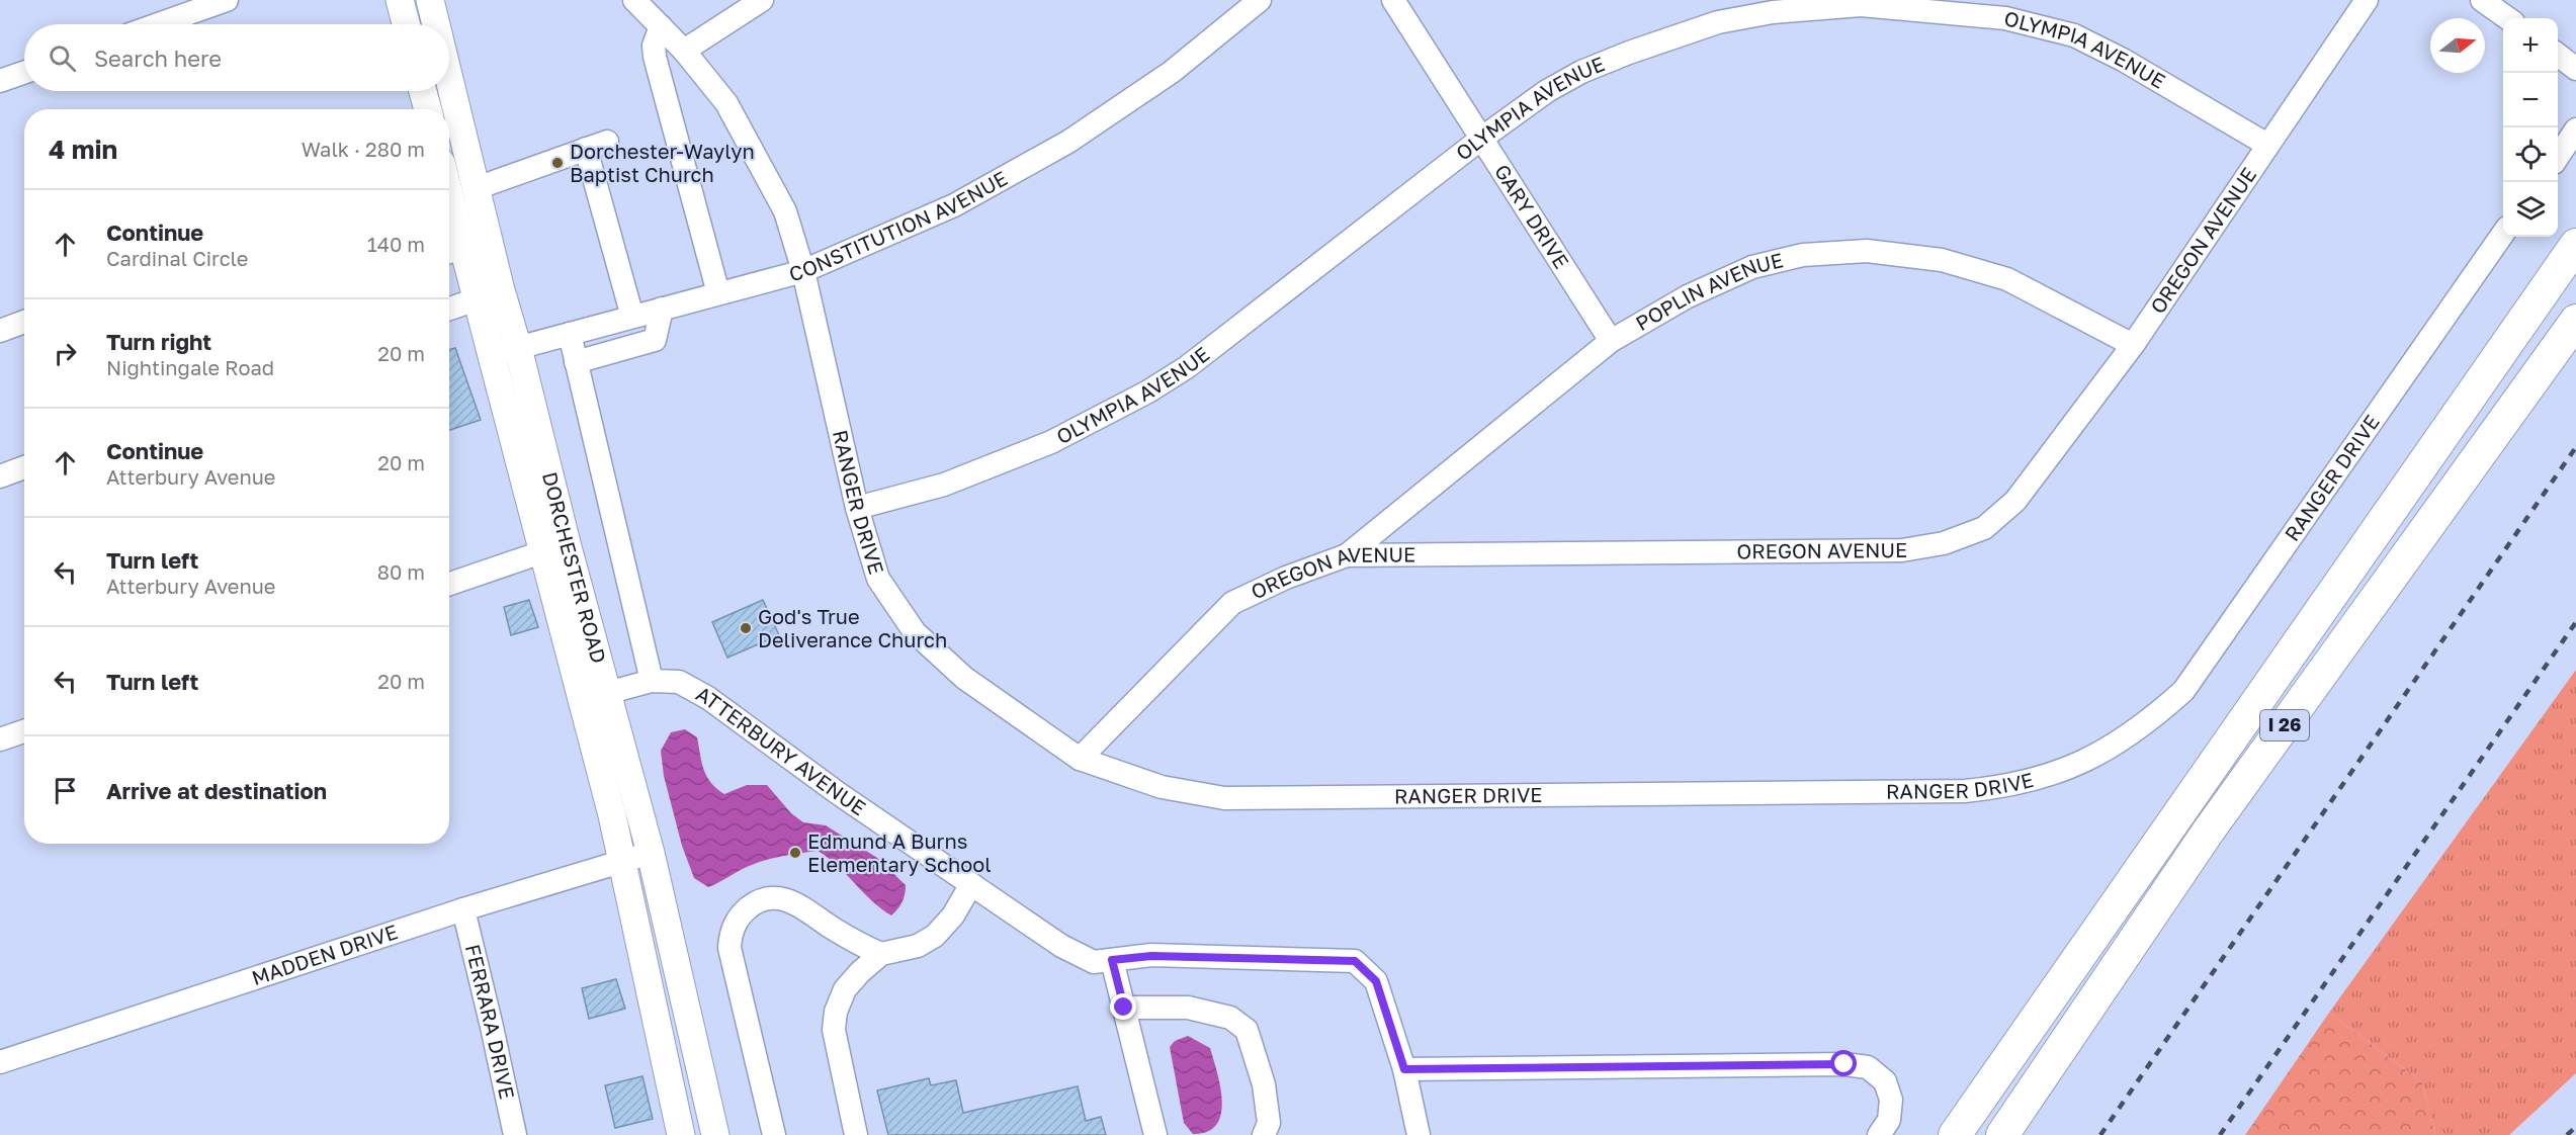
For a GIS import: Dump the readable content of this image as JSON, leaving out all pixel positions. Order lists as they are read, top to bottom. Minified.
{"streets":{"highway":["I 26"],"main road":["DORCHESTER ROAD"],"street":["OLYMPIA AVENUE","GARY DRIVE","CONSTITUTION AVENUE","OREGON AVENUE","POPLIN AVENUE","RANGER DRIVE","ATTERBURY AVENUE","MADDEN DRIVE","FERRARA DRIVE"]},"crossings":[["OLYMPIA AVENUE","GARY DRIVE"],["OLYMPIA AVENUE","OREGON AVENUE"],["OLYMPIA AVENUE","RANGER DRIVE"],["GARY DRIVE","POPLIN AVENUE"],["CONSTITUTION AVENUE","RANGER DRIVE"],["CONSTITUTION AVENUE","DORCHESTER ROAD"],["OREGON AVENUE","POPLIN AVENUE"],["OREGON AVENUE","RANGER DRIVE"],["DORCHESTER ROAD","ATTERBURY AVENUE"],["DORCHESTER ROAD","MADDEN DRIVE"],["MADDEN DRIVE","FERRARA DRIVE"]],"places":["Dorchester-Waylyn Baptist Church","God's True Deliverance Church","Edmund A Burns Elementary School"],"north":"right","page":{"map_buttons":["+","−"],"search":"Search here","heading":["4 min","Walk · 280 m"],"list":[["Continue","Cardinal Circle","140 m"],["Turn right","Nightingale Road","20 m"],["Continue","Atterbury Avenue","20 m"],["Turn left","Atterbury Avenue","80 m"],["Turn left","20 m"],"Arrive at destination"]}}
